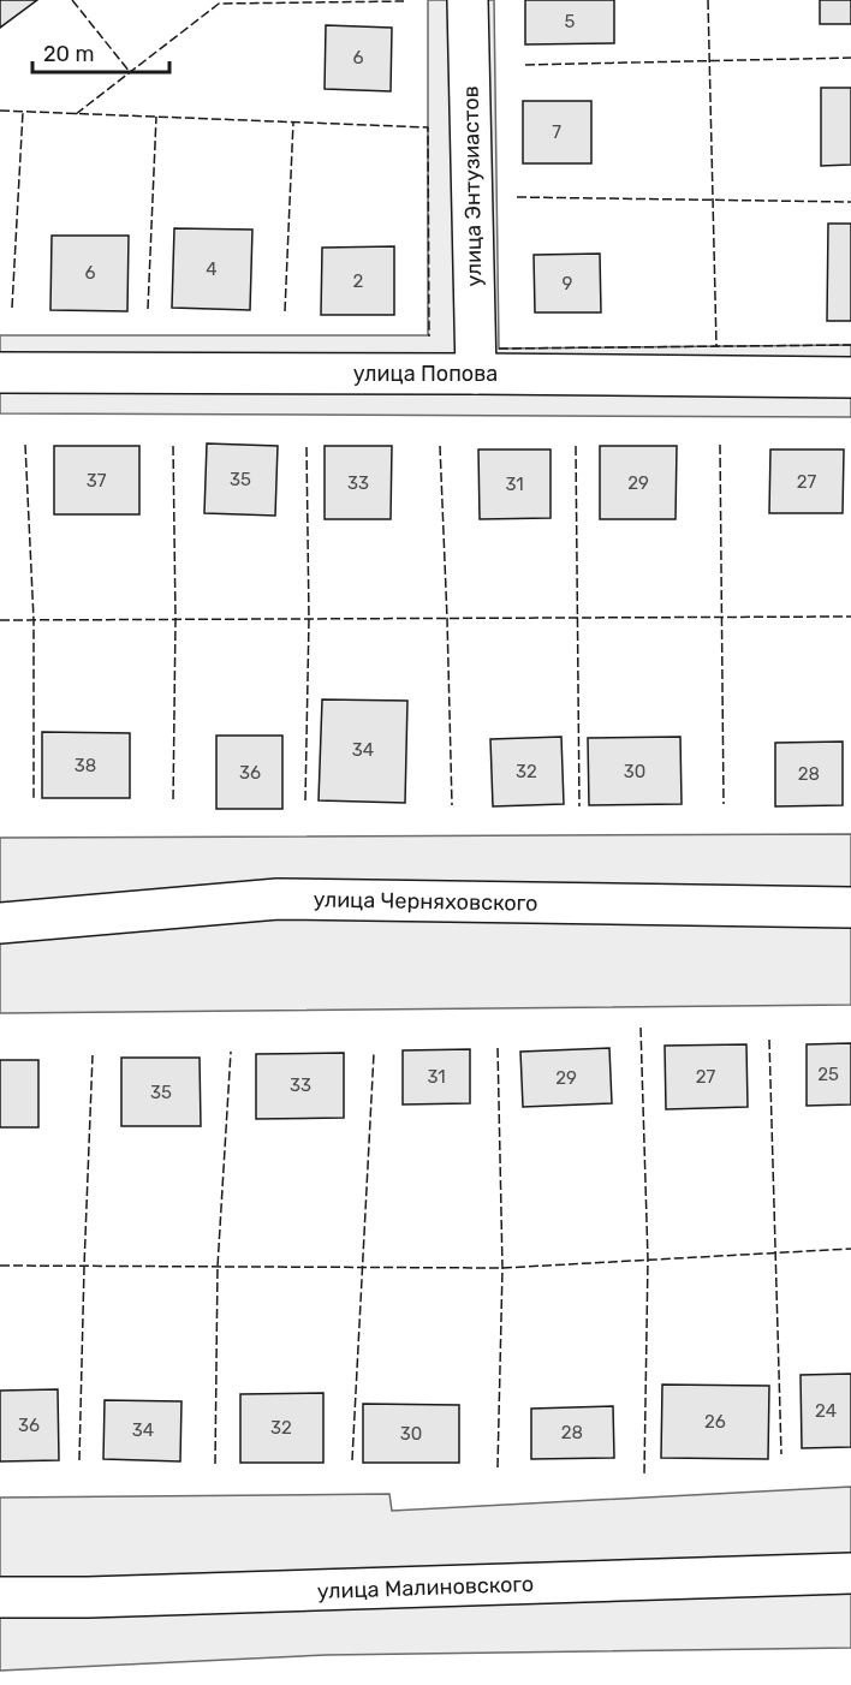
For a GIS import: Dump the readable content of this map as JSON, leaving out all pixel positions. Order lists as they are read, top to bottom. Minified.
{"streets":{"street":["улица Энтузиастов","улица Попова","улица Черняховского","улица Малиновского"]},"crossings":[["улица Энтузиастов","улица Попова"]],"house_numbers":["5","6","7","4","6","2","9","35","37","27","33","29","31","34","38","32","30","36","28","25","31","27","29","33","35","24","26","36","32","34","28","30"],"scale_bar":"20 m"}
